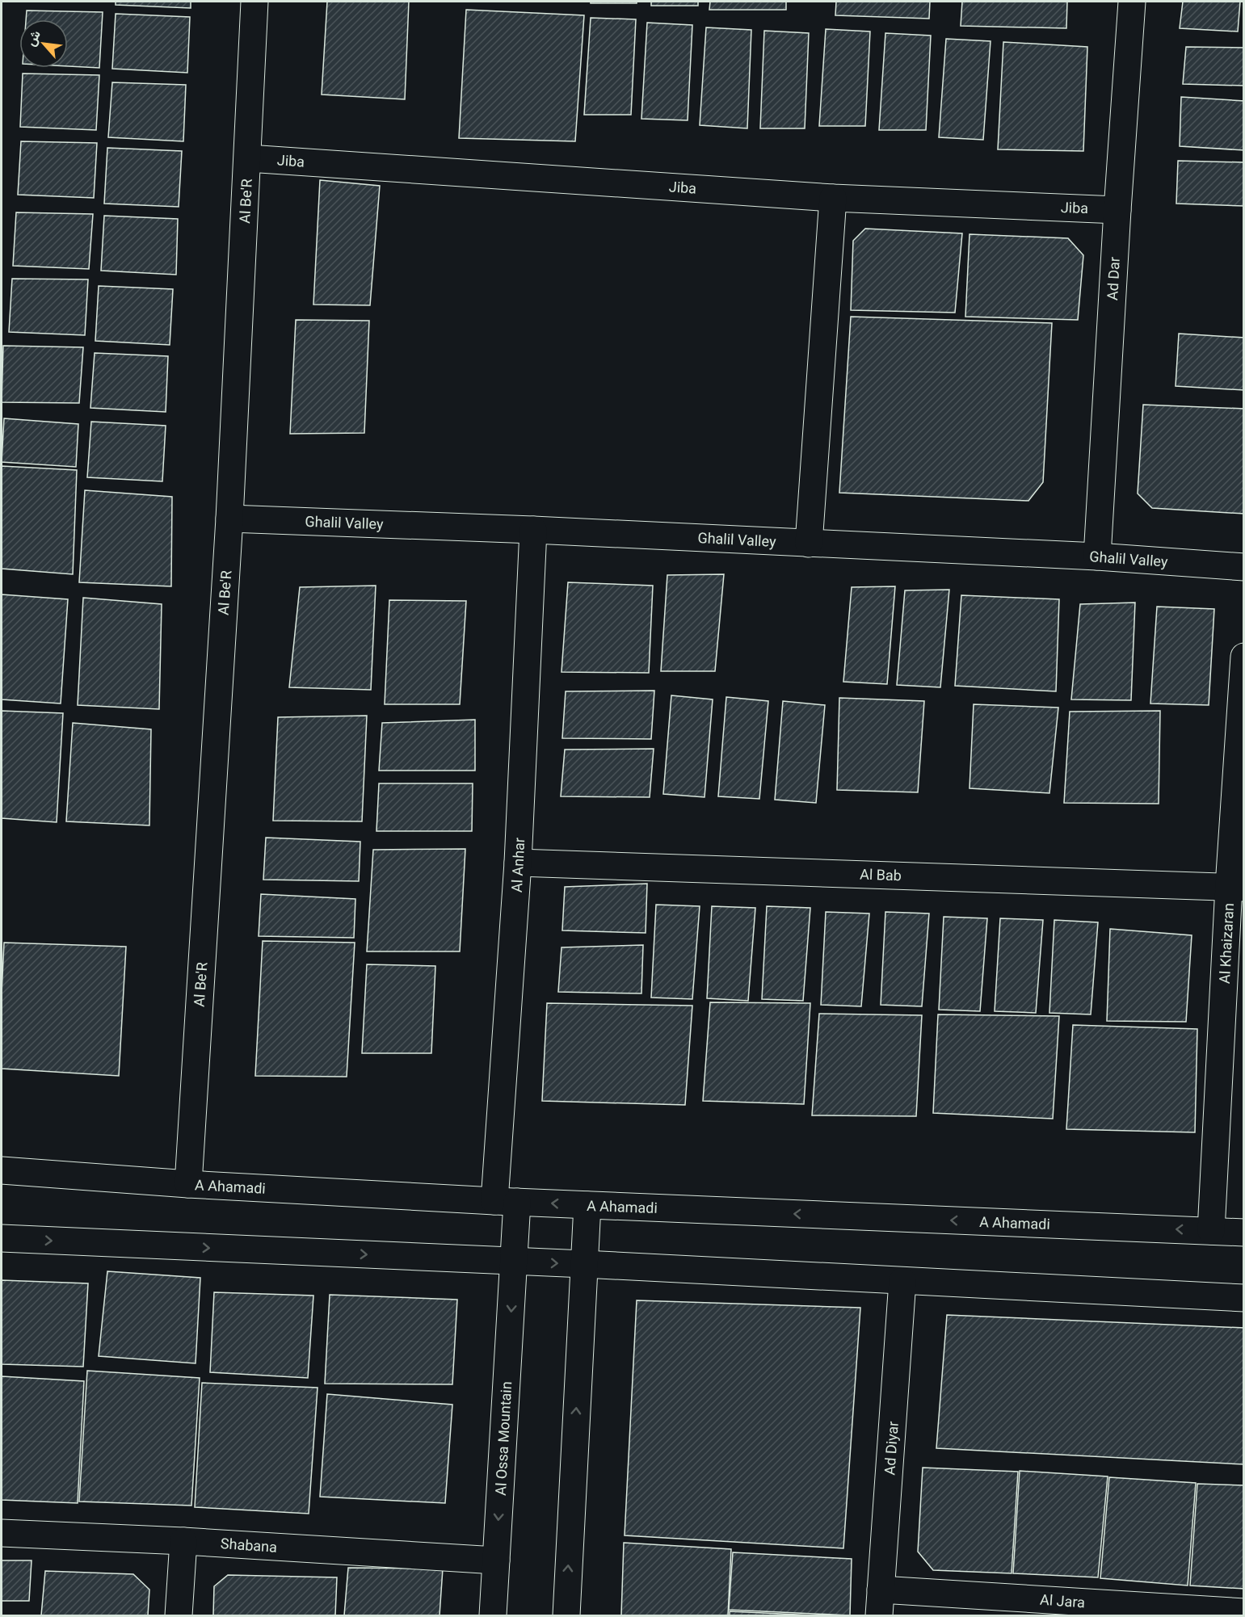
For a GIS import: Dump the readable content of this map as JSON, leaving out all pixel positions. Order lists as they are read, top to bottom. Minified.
{"streets":{"street":["Jiba","Al Be'R","Ad Dar","Ghalil Valley","Al Anhar","Al Bab","Al Khaizaran","A Ahamadi","Al Ossa Mountain","Ad Diyar","Shabana","Al Jara"]},"crossings":[["Jiba","Al Be'R"],["Jiba","Ad Dar"],["Al Be'R","Ghalil Valley"],["Al Be'R","A Ahamadi"],["Ad Dar","Ghalil Valley"],["Ghalil Valley","Al Anhar"],["Al Anhar","Al Bab"],["Al Anhar","A Ahamadi"],["Al Anhar","Al Ossa Mountain"],["Al Bab","Al Khaizaran"],["Al Khaizaran","A Ahamadi"],["Al Ossa Mountain","Shabana"],["Ad Diyar","Al Jara"]],"north":"top left"}
